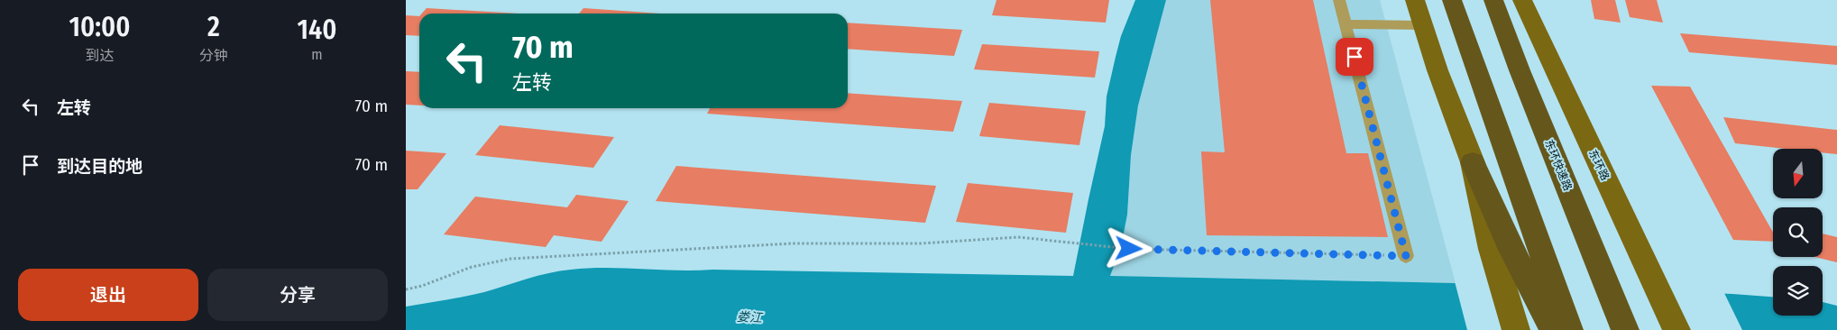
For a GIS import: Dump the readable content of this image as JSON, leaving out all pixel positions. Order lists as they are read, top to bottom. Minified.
{"streets":{"highway":["东环快速路"],"main road":["东环路"]},"water":["娄江"],"north":"bottom","page":{"eta":["10:00","到达","2","分钟","140","m"],"turn":["70 m","左转"],"list":[{"name":"左转","value":"70 m"},{"name":"到达目的地","value":"70 m"}],"buttons":["退出","分享"]}}
